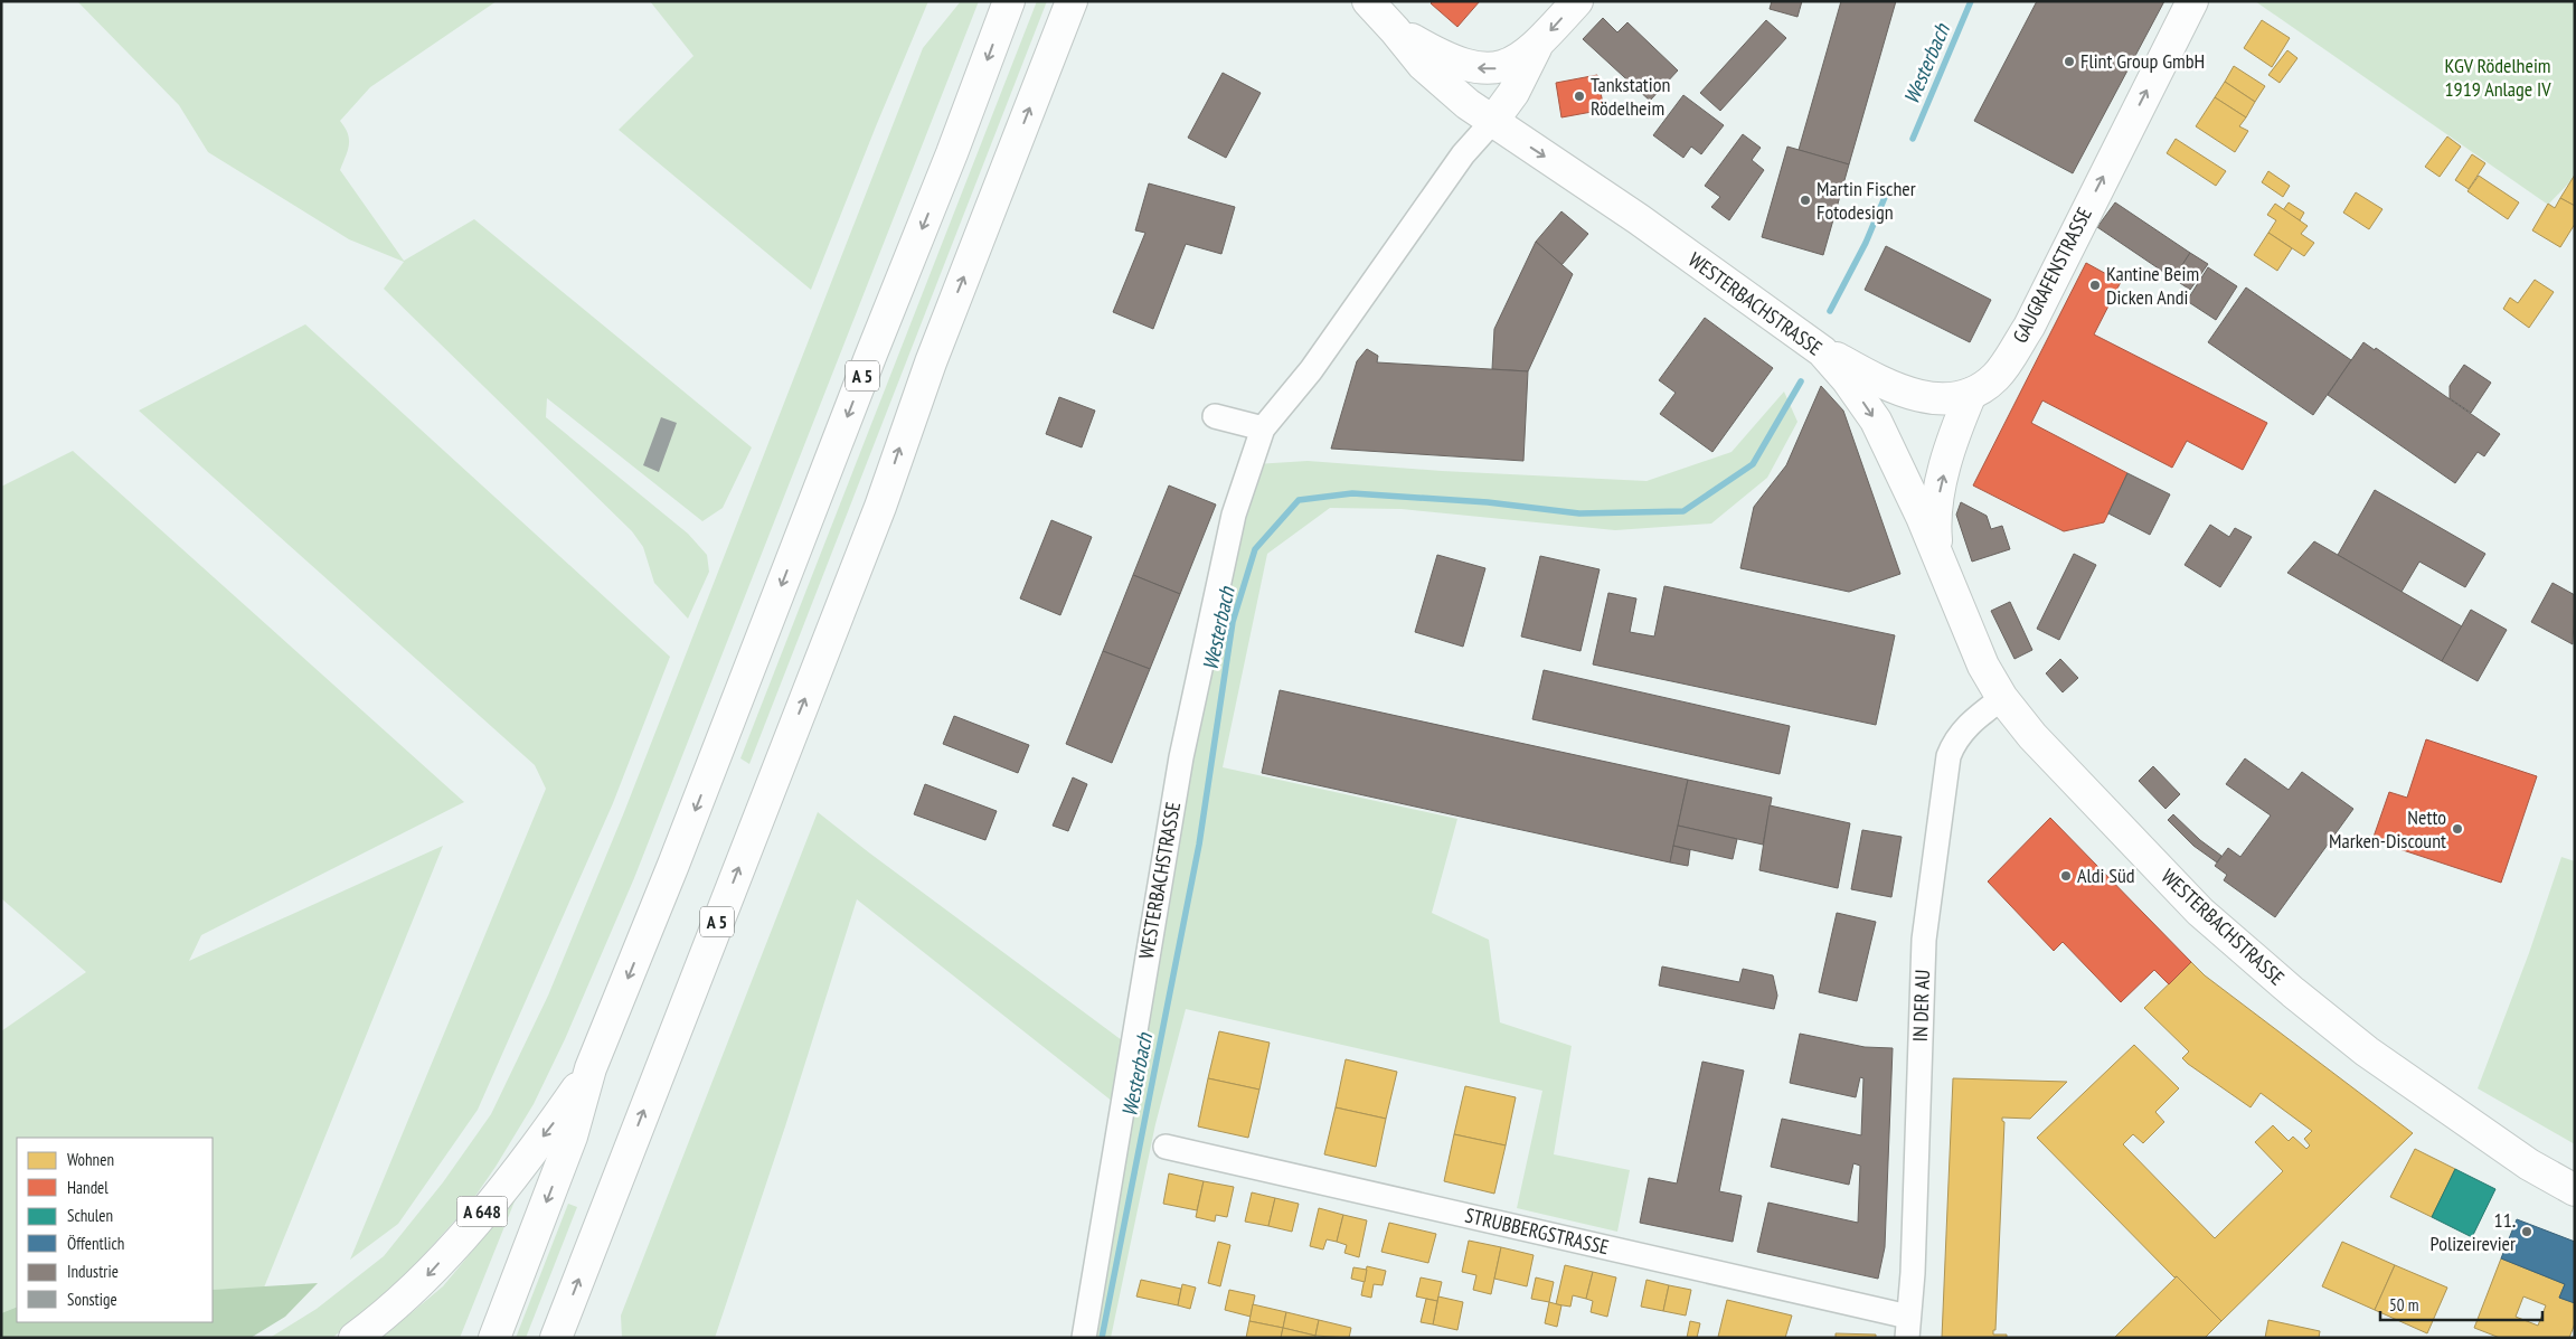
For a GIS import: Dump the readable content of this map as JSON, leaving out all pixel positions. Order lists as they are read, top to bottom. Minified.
{"streets":{"main road":["GAUGRAFENSTRASSE","WESTERBACHSTRASSE","A 5","A 648"],"street":["IN DER AU","STRUBBERGSTRASSE"]},"crossings":[["GAUGRAFENSTRASSE","WESTERBACHSTRASSE"],["WESTERBACHSTRASSE","IN DER AU"],["A 5","A 648"],["IN DER AU","STRUBBERGSTRASSE"]],"one_way":["GAUGRAFENSTRASSE"],"water":["Westerbach"],"parks":["KGV Rödelheim 1919 Anlage IV"],"places":["Flint Group GmbH","Tankstation Rödelheim","Martin Fischer Fotodesign","Kantine Beim Dicken Andi","Netto Marken-Discount","Aldi Süd","11. Polizeirevier"],"legend":["Wohnen","Handel","Schulen","Öffentlich","Industrie","Sonstige"],"scale_bar":"50 m"}
